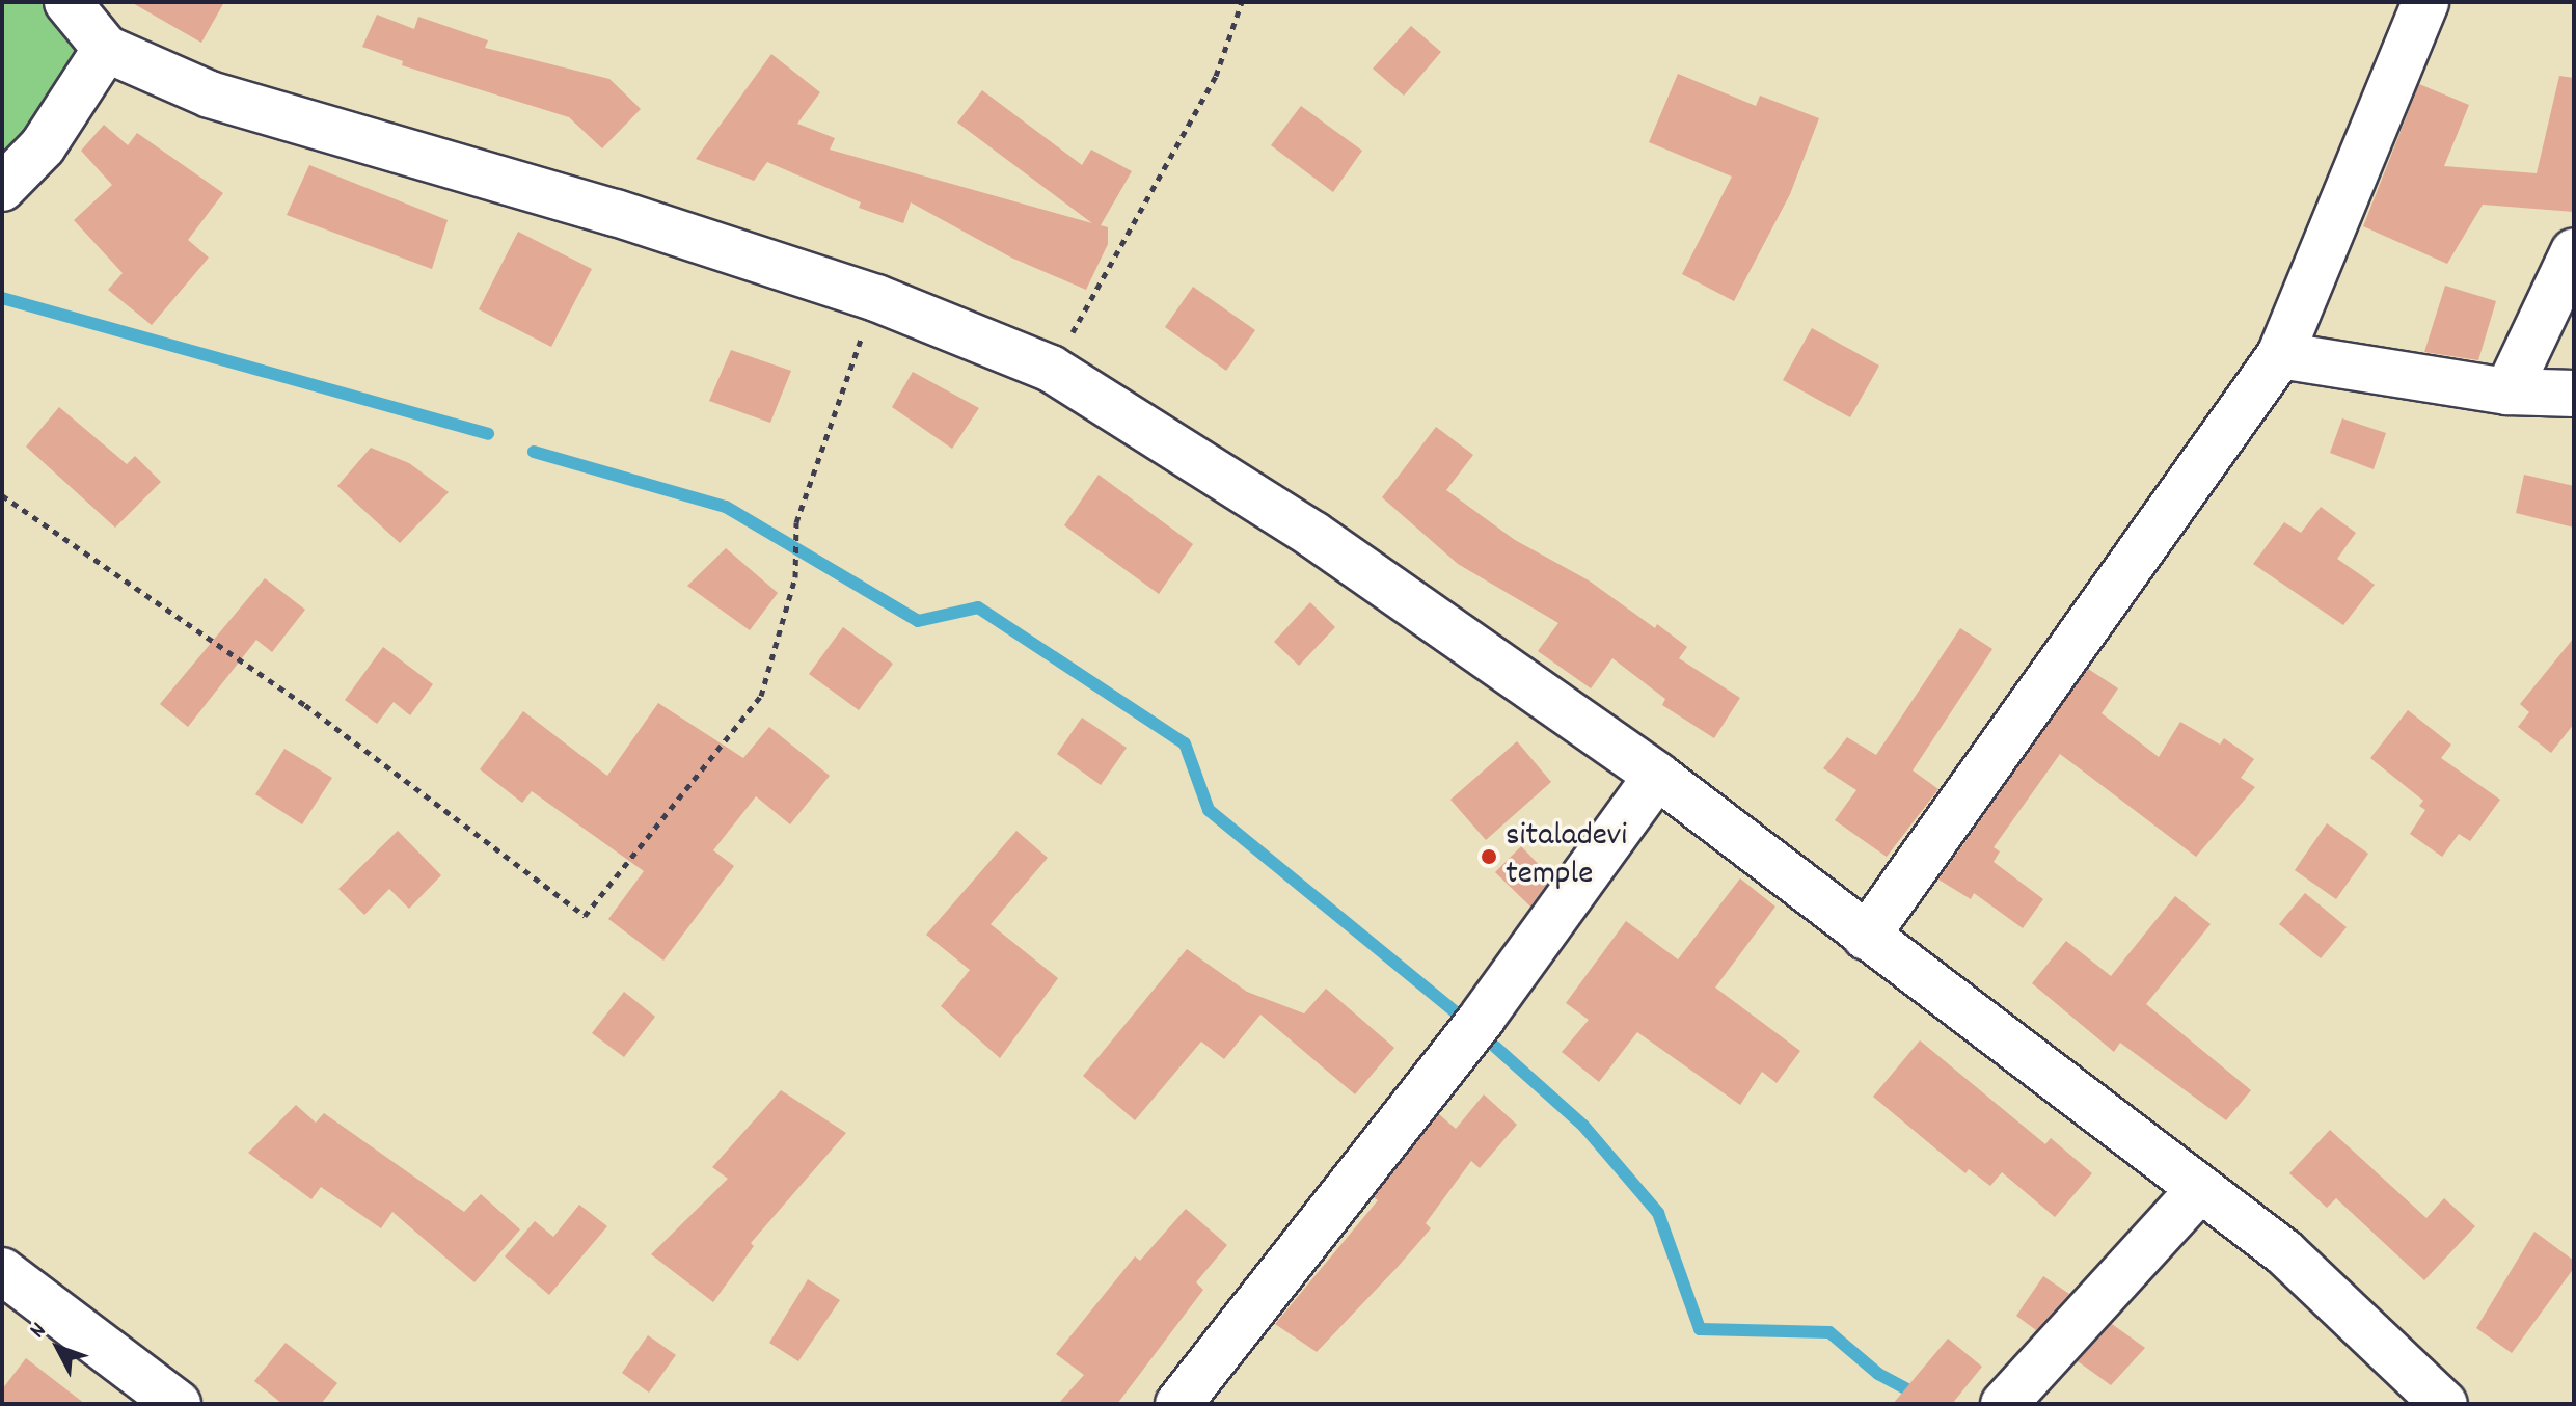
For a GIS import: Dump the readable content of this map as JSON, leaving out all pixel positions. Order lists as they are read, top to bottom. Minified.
{"places":["sitaladevi temple"],"north":"top left"}
